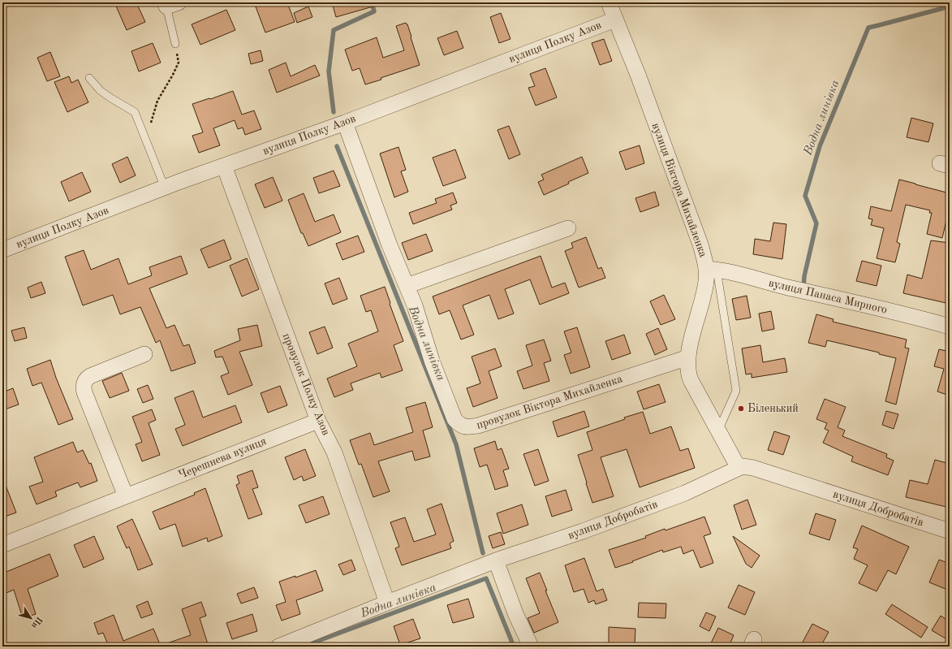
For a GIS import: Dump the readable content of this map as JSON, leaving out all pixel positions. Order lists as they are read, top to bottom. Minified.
{"streets":{"street":["вулиця Полку Азов","вулиця Віктора Михайленка","вулиця Панаса Мирного","провулок Полку Азов","провулок Віктора Михайленка","Черешнева вулиця","вулиця Добробатів"]},"crossings":[["вулиця Полку Азов","вулиця Віктора Михайленка"],["вулиця Полку Азов","провулок Полку Азов"],["вулиця Полку Азов","провулок Віктора Михайленка"],["вулиця Віктора Михайленка","вулиця Панаса Мирного"],["вулиця Віктора Михайленка","провулок Віктора Михайленка"],["вулиця Віктора Михайленка","вулиця Добробатів"],["провулок Полку Азов","Черешнева вулиця"],["провулок Полку Азов","вулиця Добробатів"]],"water":["Водна линівка"],"places":["Біленький"],"north":"bottom right"}
